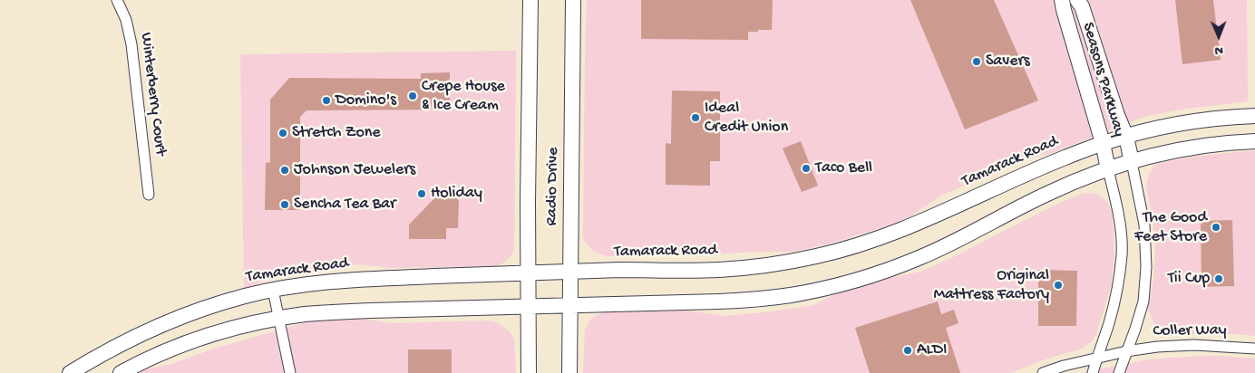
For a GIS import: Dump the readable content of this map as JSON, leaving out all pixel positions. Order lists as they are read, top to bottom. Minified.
{"streets":{"street":["Seasons Parkway","Winterberry Court","Tamarack Road","Radio Drive","Coller Way"]},"crossings":[["Seasons Parkway","Tamarack Road"],["Tamarack Road","Radio Drive"]],"places":["Savers","Crepe House & Ice Cream","Domino's","Ideal Credit Union","Stretch Zone","Taco Bell","Johnson Jewelers","Holiday","Sencha Tea Bar","The Good Feet Store","Tii Cup","Original Mattress Factory","ALDI"],"north":"bottom"}
